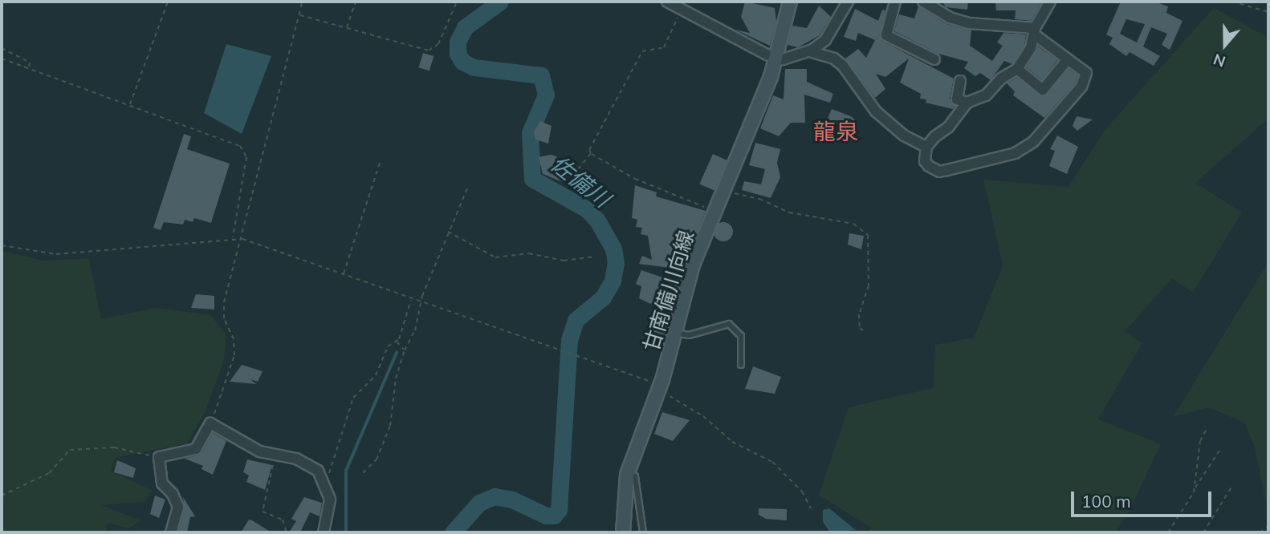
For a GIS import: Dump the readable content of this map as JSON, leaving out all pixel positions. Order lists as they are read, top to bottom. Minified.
{"streets":{"main road":["甘南備川向線"]},"districts":["龍泉"],"water":["佐備川"],"scale_bar":"100 m","north":"bottom"}
